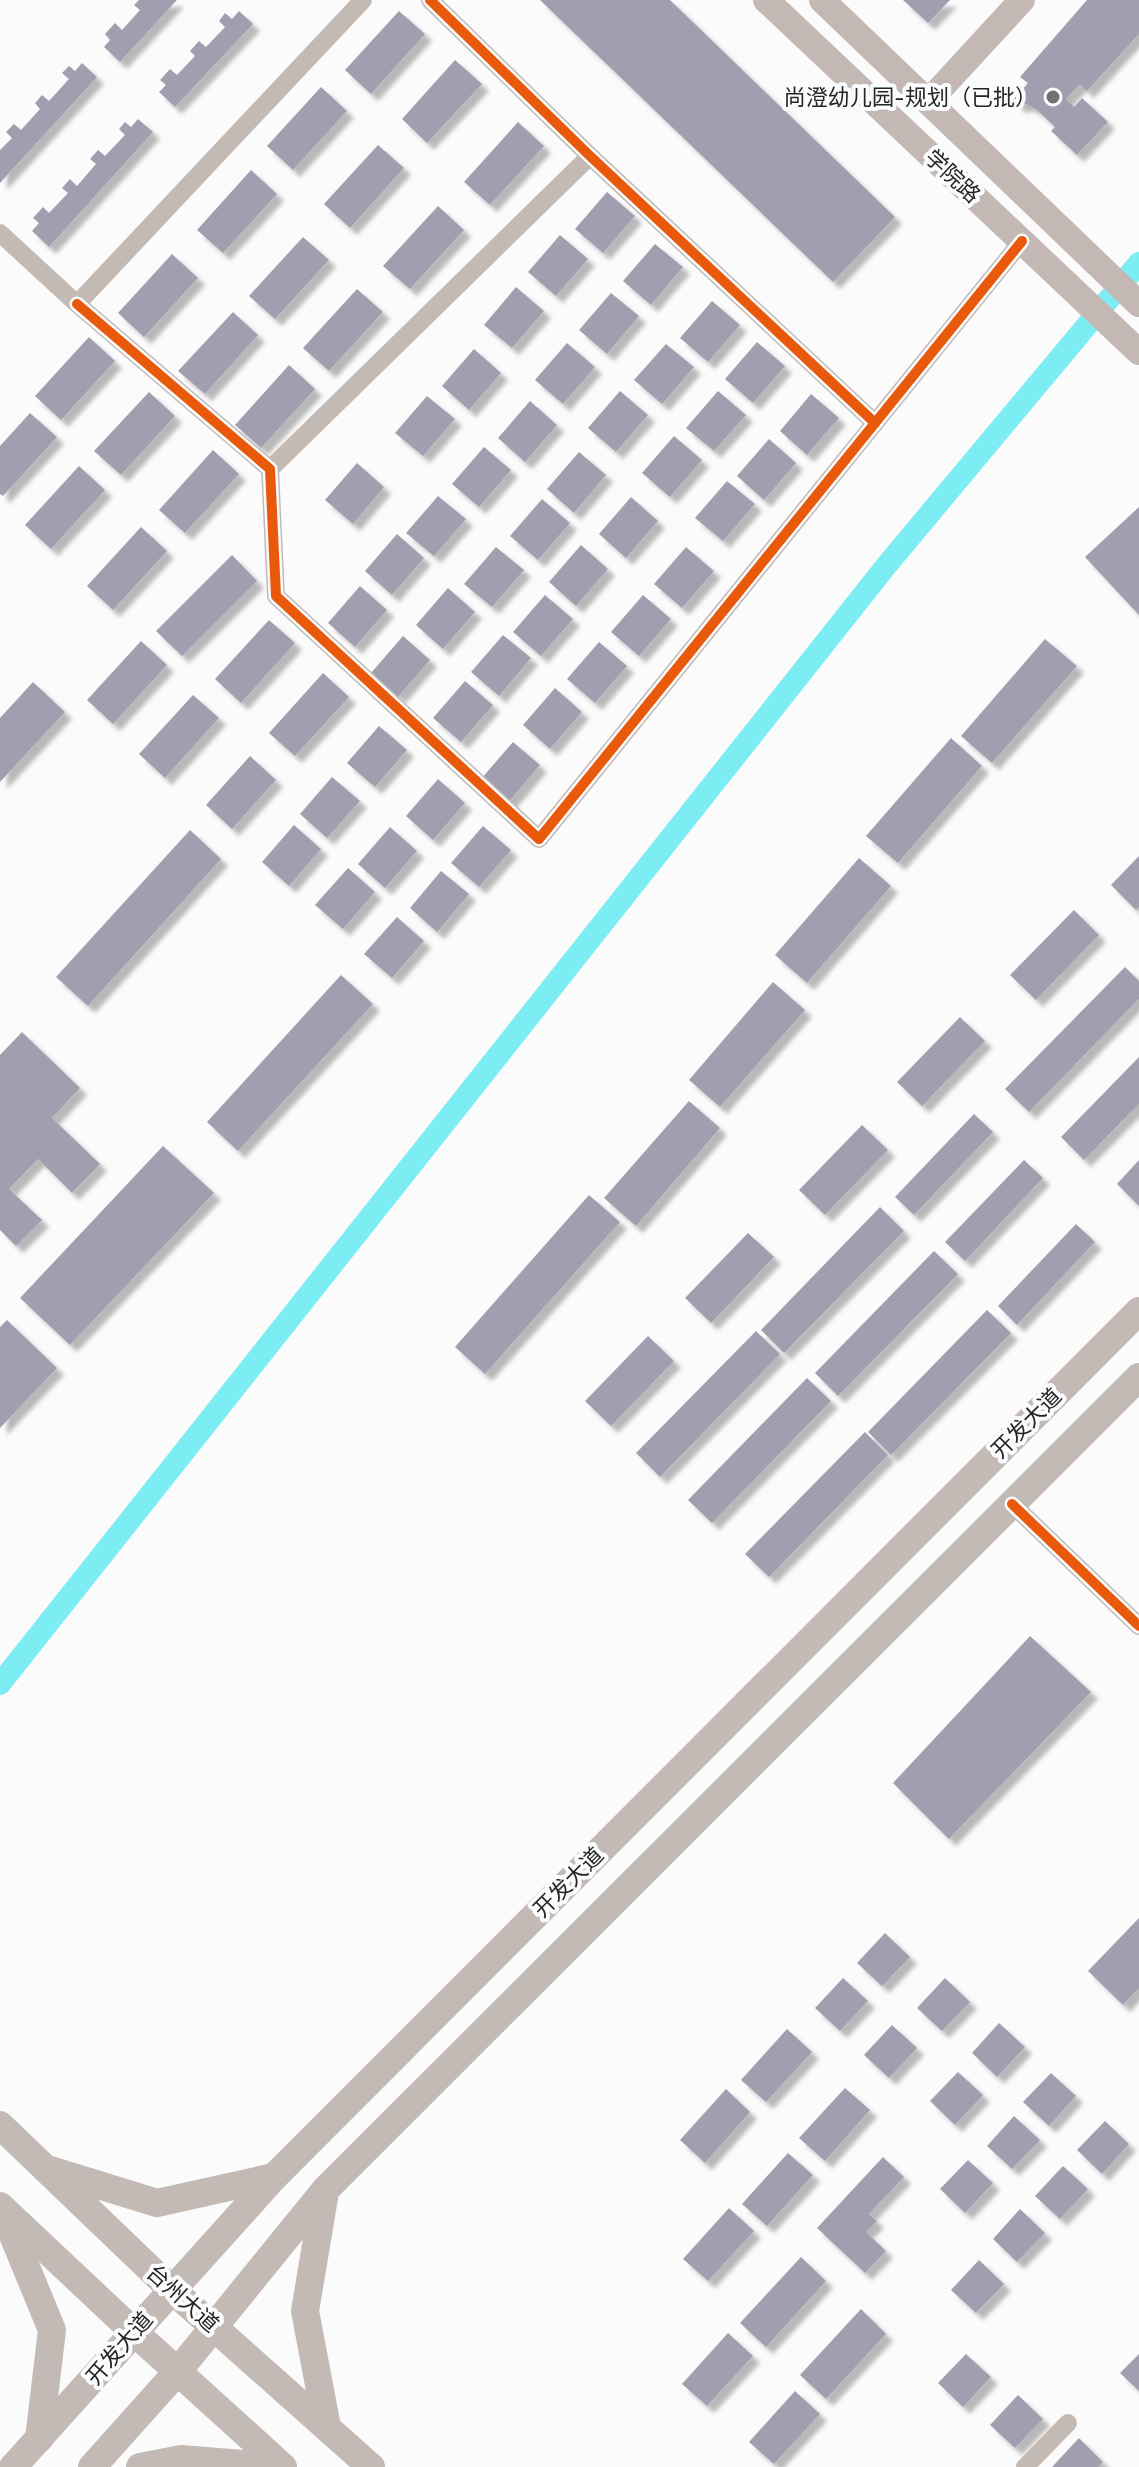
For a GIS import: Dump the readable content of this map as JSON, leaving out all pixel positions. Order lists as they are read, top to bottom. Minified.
{"streets":{"main road":["学院路","开发大道","台州大道"]},"crossings":[["开发大道","台州大道"]],"places":["尚澄幼儿园-规划（已批）"]}
